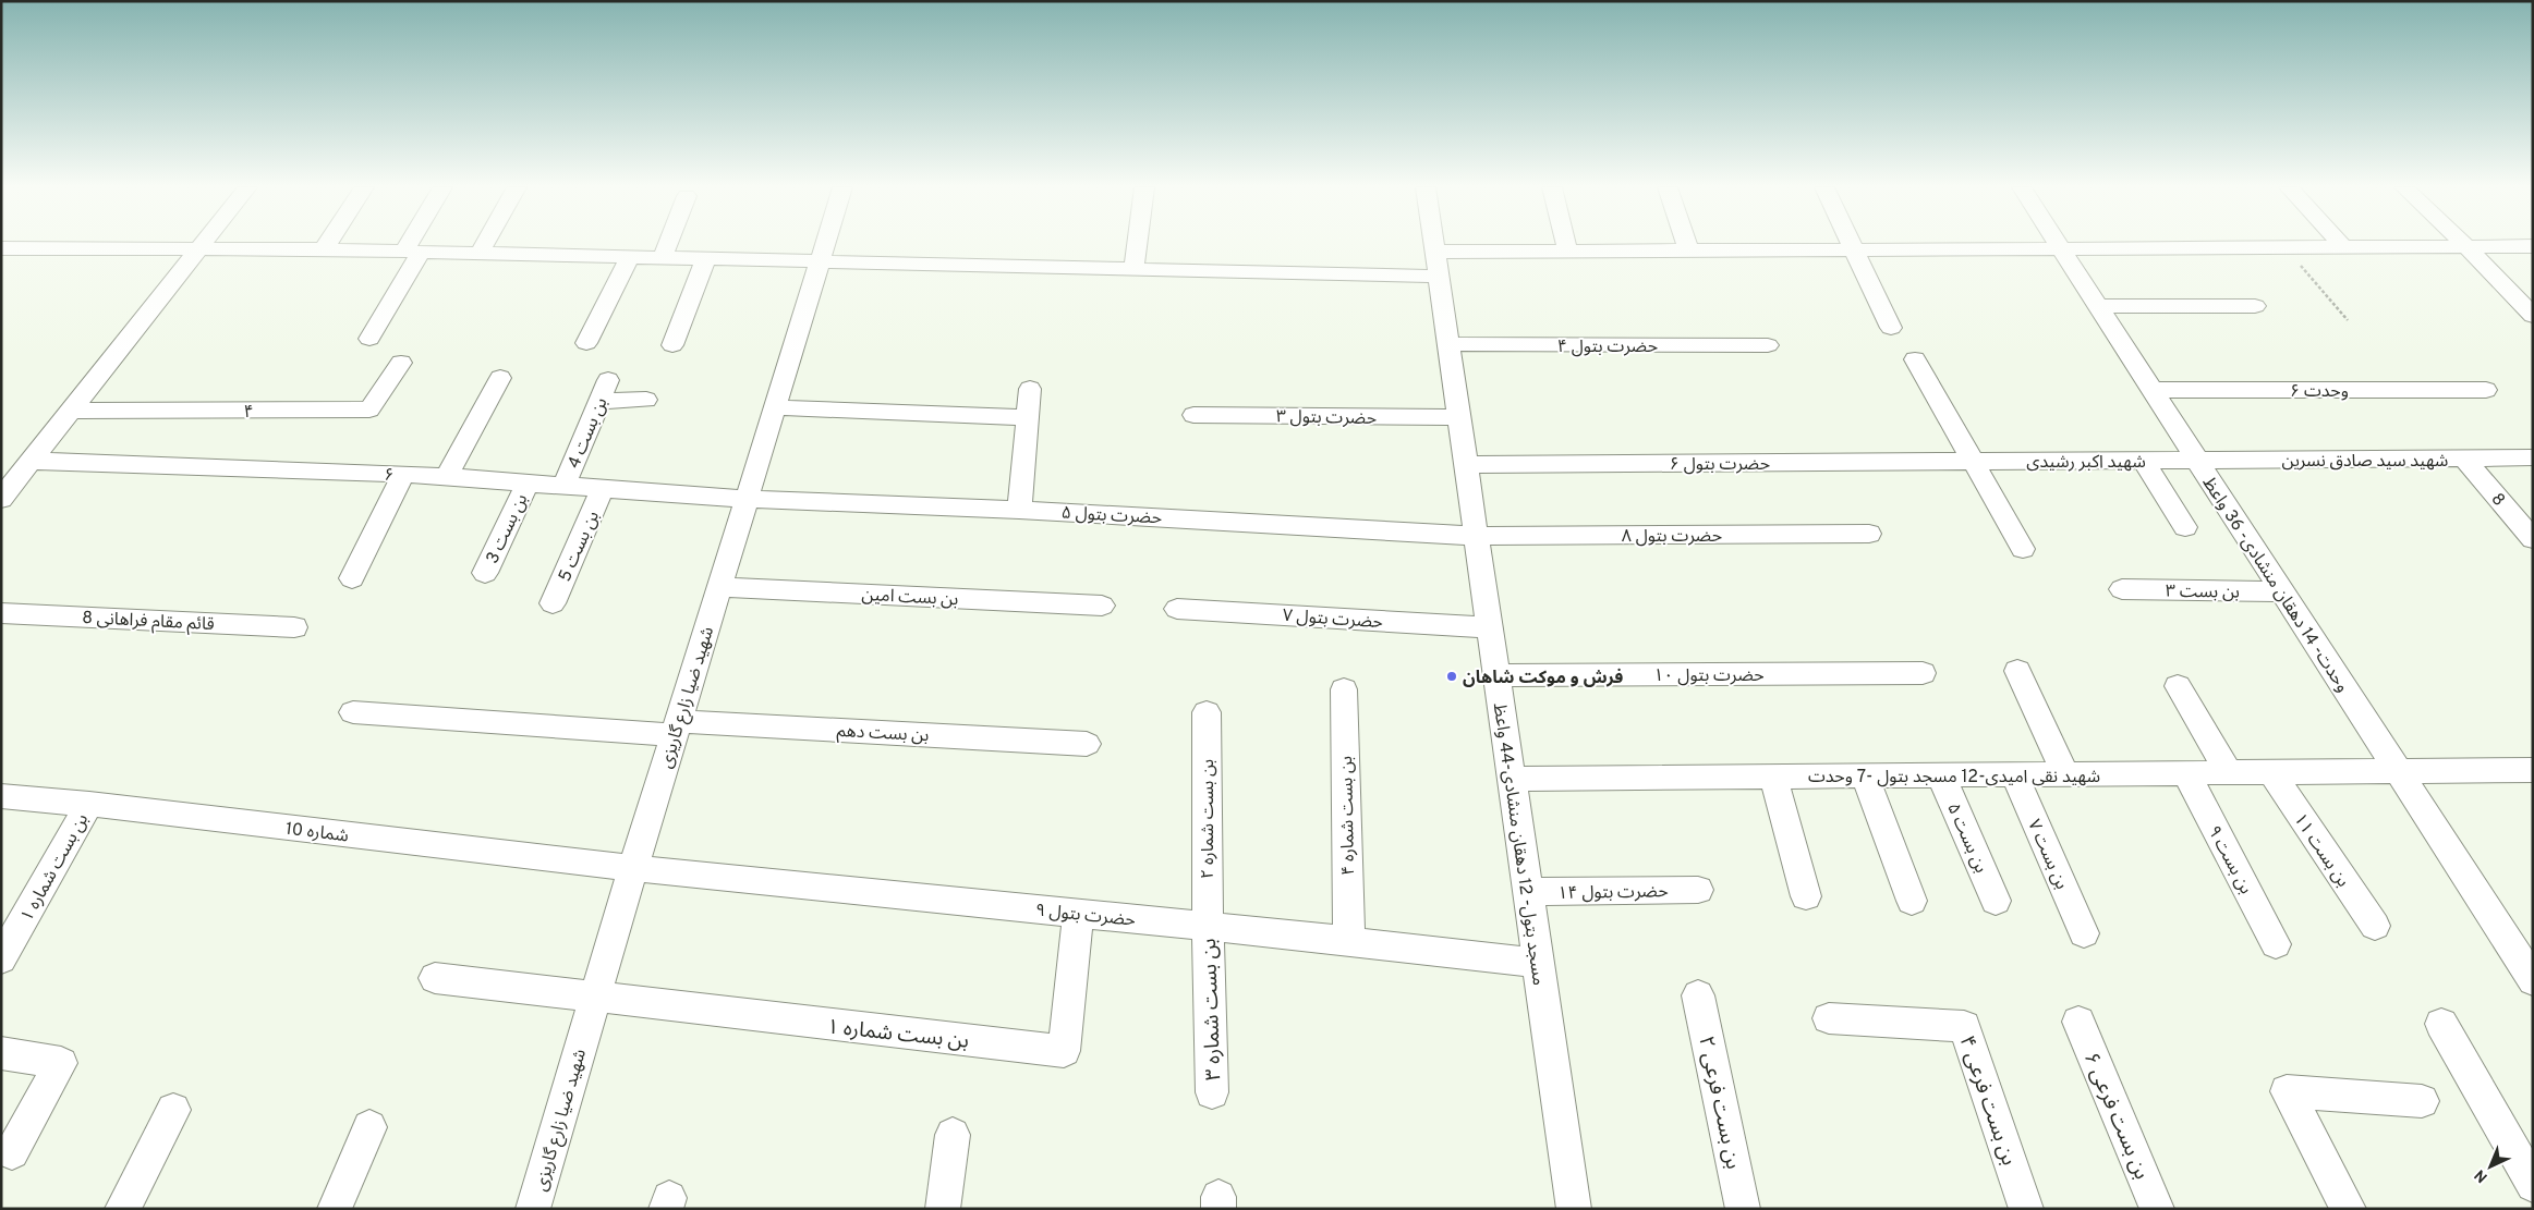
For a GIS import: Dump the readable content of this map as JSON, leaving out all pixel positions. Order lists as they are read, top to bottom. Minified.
{"streets":{"street":["حضرت بتول ۴","وحدت ۶","۴","حضرت بتول ۳","بن بست 4","شهید سید صادق نسرین","شهید اکبر رشیدی","حضرت بتول ۶","۶","8","حضرت بتول ۵","بن بست 3","حضرت بتول ۸","بن بست 5","وحدت- 14 دهقان منشادی- 36 واعظ","بن بست ۳","بن بست امین","حضرت بتول ۷","8 قائم مقام فراهانی","حضرت بتول ۱۰","شهید ضیا زارع گاریزی","بن بست دهم","شهید نقی امیدی-12 مسجد بتول -7 وحدت","بن بست شماره ۴","بن بست شماره ۲","شماره 10","بن بست ۵","مسجد بتول- 12 دهقان منشادی-44 واعظ","بن بست ۱۱","بن بست ۷","بن بست ۹","بن بست شماره ۱","حضرت بتول ۱۴","حضرت بتول ۹","بن بست شماره ۳","بن بست فرعی ۴","بن بست فرعی ۲","بن بست فرعی ۶"]},"crossings":[["حضرت بتول ۴","مسجد بتول- 12 دهقان منشادی-44 واعظ"],["وحدت ۶","وحدت- 14 دهقان منشادی- 36 واعظ"],["حضرت بتول ۳","مسجد بتول- 12 دهقان منشادی-44 واعظ"],["بن بست 4","۶"],["شهید سید صادق نسرین","شهید اکبر رشیدی"],["شهید سید صادق نسرین","8"],["شهید سید صادق نسرین","وحدت- 14 دهقان منشادی- 36 واعظ"],["شهید اکبر رشیدی","حضرت بتول ۶"],["شهید اکبر رشیدی","وحدت- 14 دهقان منشادی- 36 واعظ"],["حضرت بتول ۶","مسجد بتول- 12 دهقان منشادی-44 واعظ"],["۶","حضرت بتول ۵"],["۶","بن بست 3"],["۶","بن بست 5"],["۶","شهید ضیا زارع گاریزی"],["حضرت بتول ۵","حضرت بتول ۸"],["حضرت بتول ۵","شهید ضیا زارع گاریزی"],["حضرت بتول ۵","مسجد بتول- 12 دهقان منشادی-44 واعظ"],["حضرت بتول ۸","مسجد بتول- 12 دهقان منشادی-44 واعظ"],["وحدت- 14 دهقان منشادی- 36 واعظ","بن بست ۳"],["وحدت- 14 دهقان منشادی- 36 واعظ","شهید نقی امیدی-12 مسجد بتول -7 وحدت"],["بن بست امین","شهید ضیا زارع گاریزی"],["حضرت بتول ۷","مسجد بتول- 12 دهقان منشادی-44 واعظ"],["حضرت بتول ۱۰","مسجد بتول- 12 دهقان منشادی-44 واعظ"],["شهید ضیا زارع گاریزی","بن بست دهم"],["شهید ضیا زارع گاریزی","شماره 10"],["شهید ضیا زارع گاریزی","بن بست شماره ۱"],["شهید ضیا زارع گاریزی","حضرت بتول ۹"],["شهید نقی امیدی-12 مسجد بتول -7 وحدت","بن بست ۵"],["شهید نقی امیدی-12 مسجد بتول -7 وحدت","مسجد بتول- 12 دهقان منشادی-44 واعظ"],["شهید نقی امیدی-12 مسجد بتول -7 وحدت","بن بست ۱۱"],["شهید نقی امیدی-12 مسجد بتول -7 وحدت","بن بست ۷"],["شهید نقی امیدی-12 مسجد بتول -7 وحدت","بن بست ۹"],["بن بست شماره ۴","حضرت بتول ۹"],["بن بست شماره ۲","حضرت بتول ۹"],["بن بست شماره ۲","بن بست شماره ۳"],["شماره 10","بن بست شماره ۱"],["شماره 10","حضرت بتول ۹"],["مسجد بتول- 12 دهقان منشادی-44 واعظ","حضرت بتول ۱۴"],["مسجد بتول- 12 دهقان منشادی-44 واعظ","حضرت بتول ۹"],["بن بست شماره ۱","حضرت بتول ۹"],["حضرت بتول ۹","بن بست شماره ۳"]],"places":["فرش و موکت شاهان"],"north":"bottom left"}
